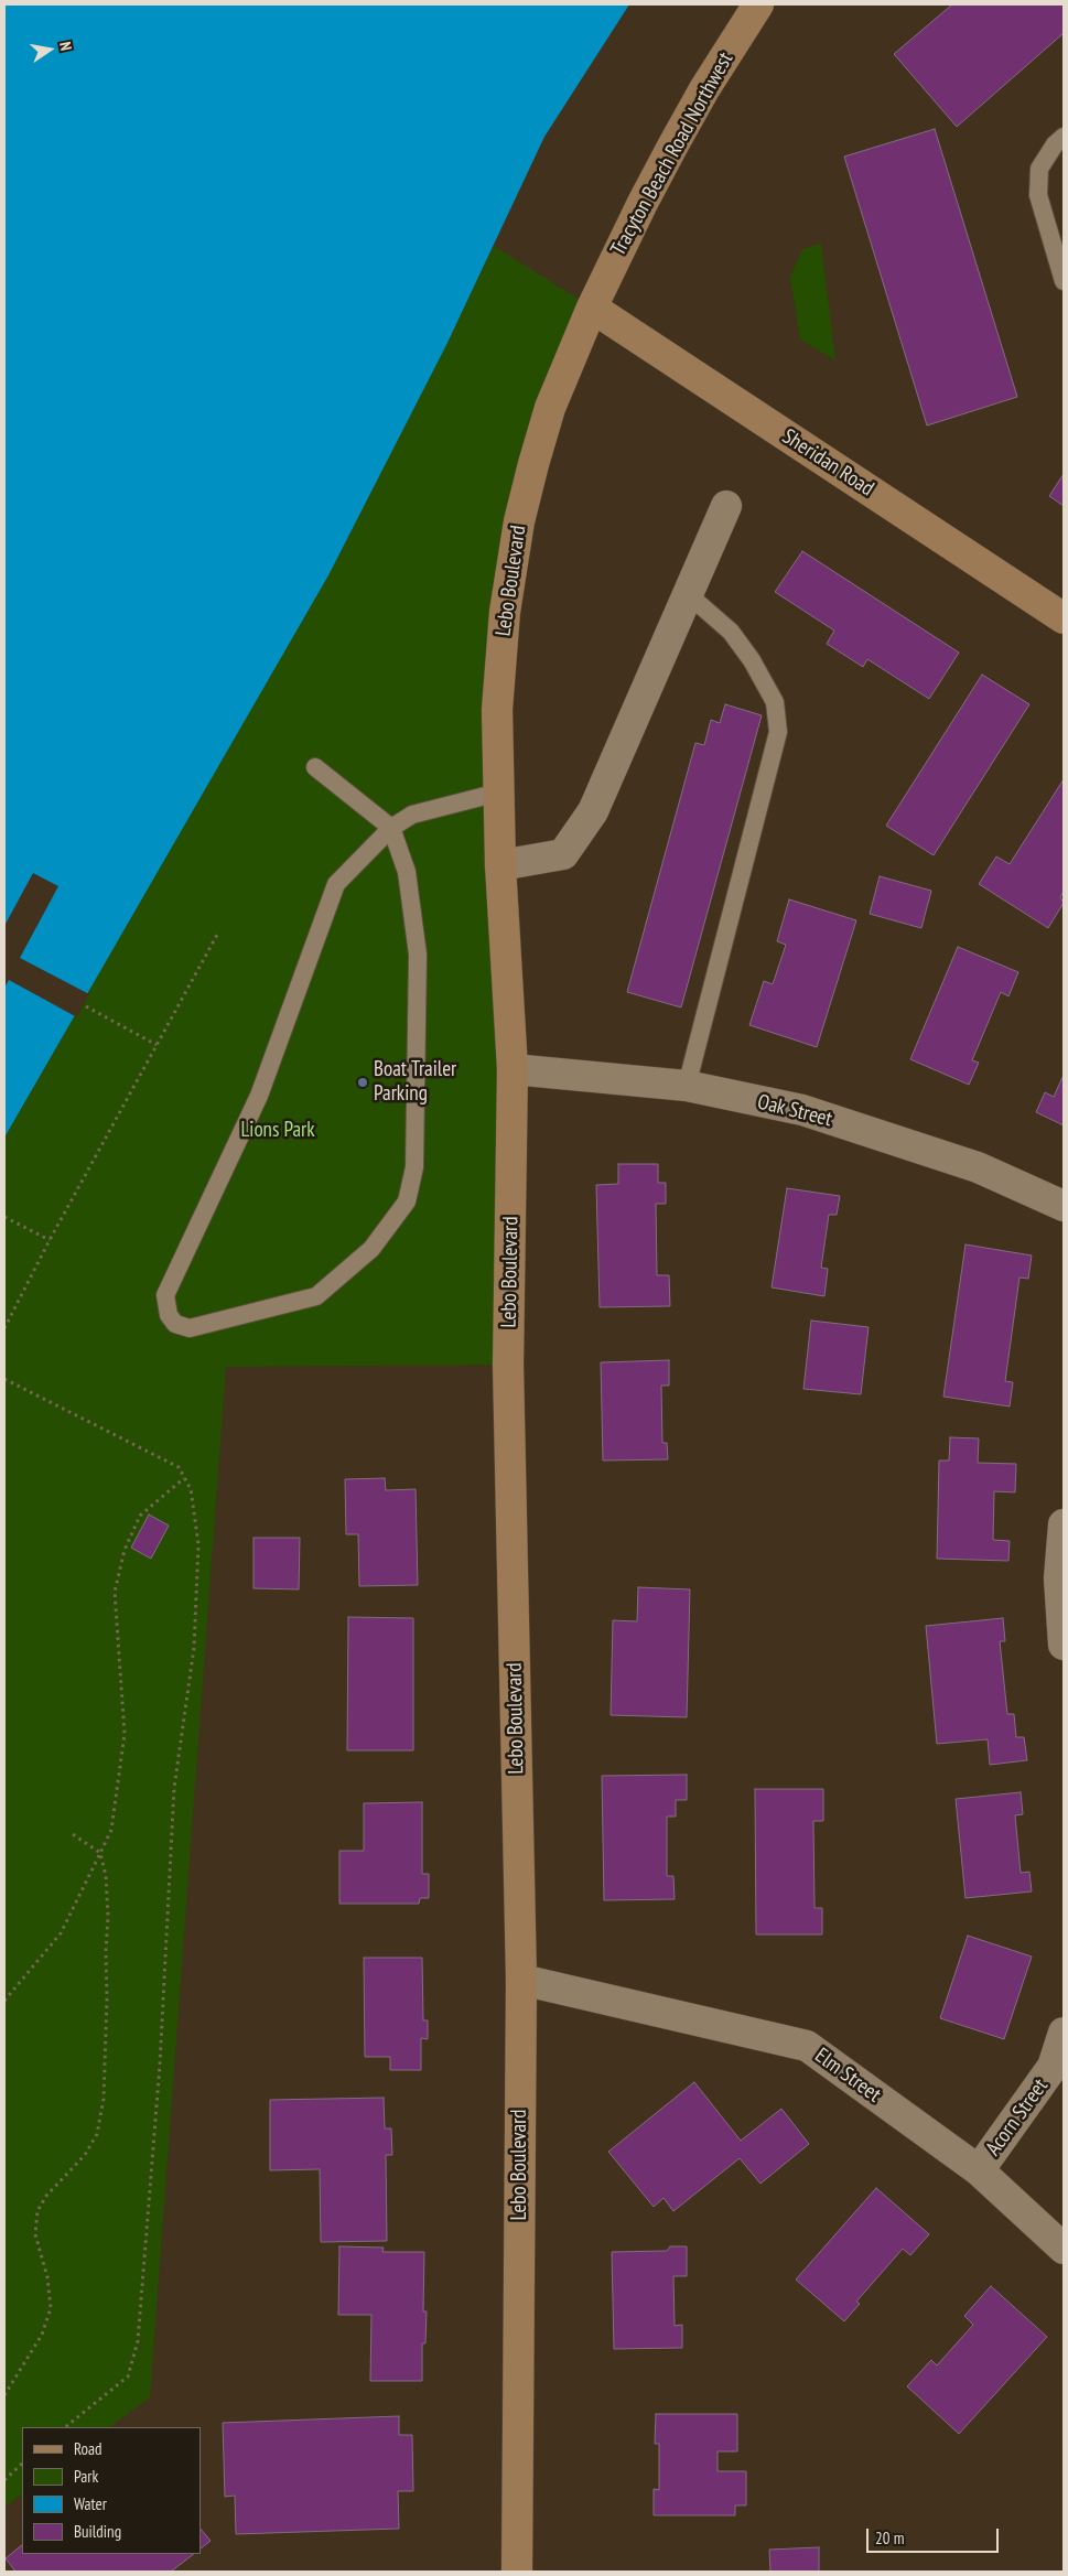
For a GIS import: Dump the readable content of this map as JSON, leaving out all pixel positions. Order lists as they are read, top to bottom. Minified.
{"streets":{"main road":["Tracyton Beach Road Northwest","Sheridan Road","Lebo Boulevard"],"street":["Oak Street","Elm Street","Acorn Street"]},"crossings":[["Tracyton Beach Road Northwest","Sheridan Road"],["Tracyton Beach Road Northwest","Lebo Boulevard"],["Sheridan Road","Lebo Boulevard"],["Lebo Boulevard","Oak Street"],["Lebo Boulevard","Elm Street"],["Elm Street","Acorn Street"]],"parks":["Lions Park"],"places":["Boat Trailer Parking"],"legend":["Road","Park","Water","Building"],"scale_bar":"20 m","north":"right"}
